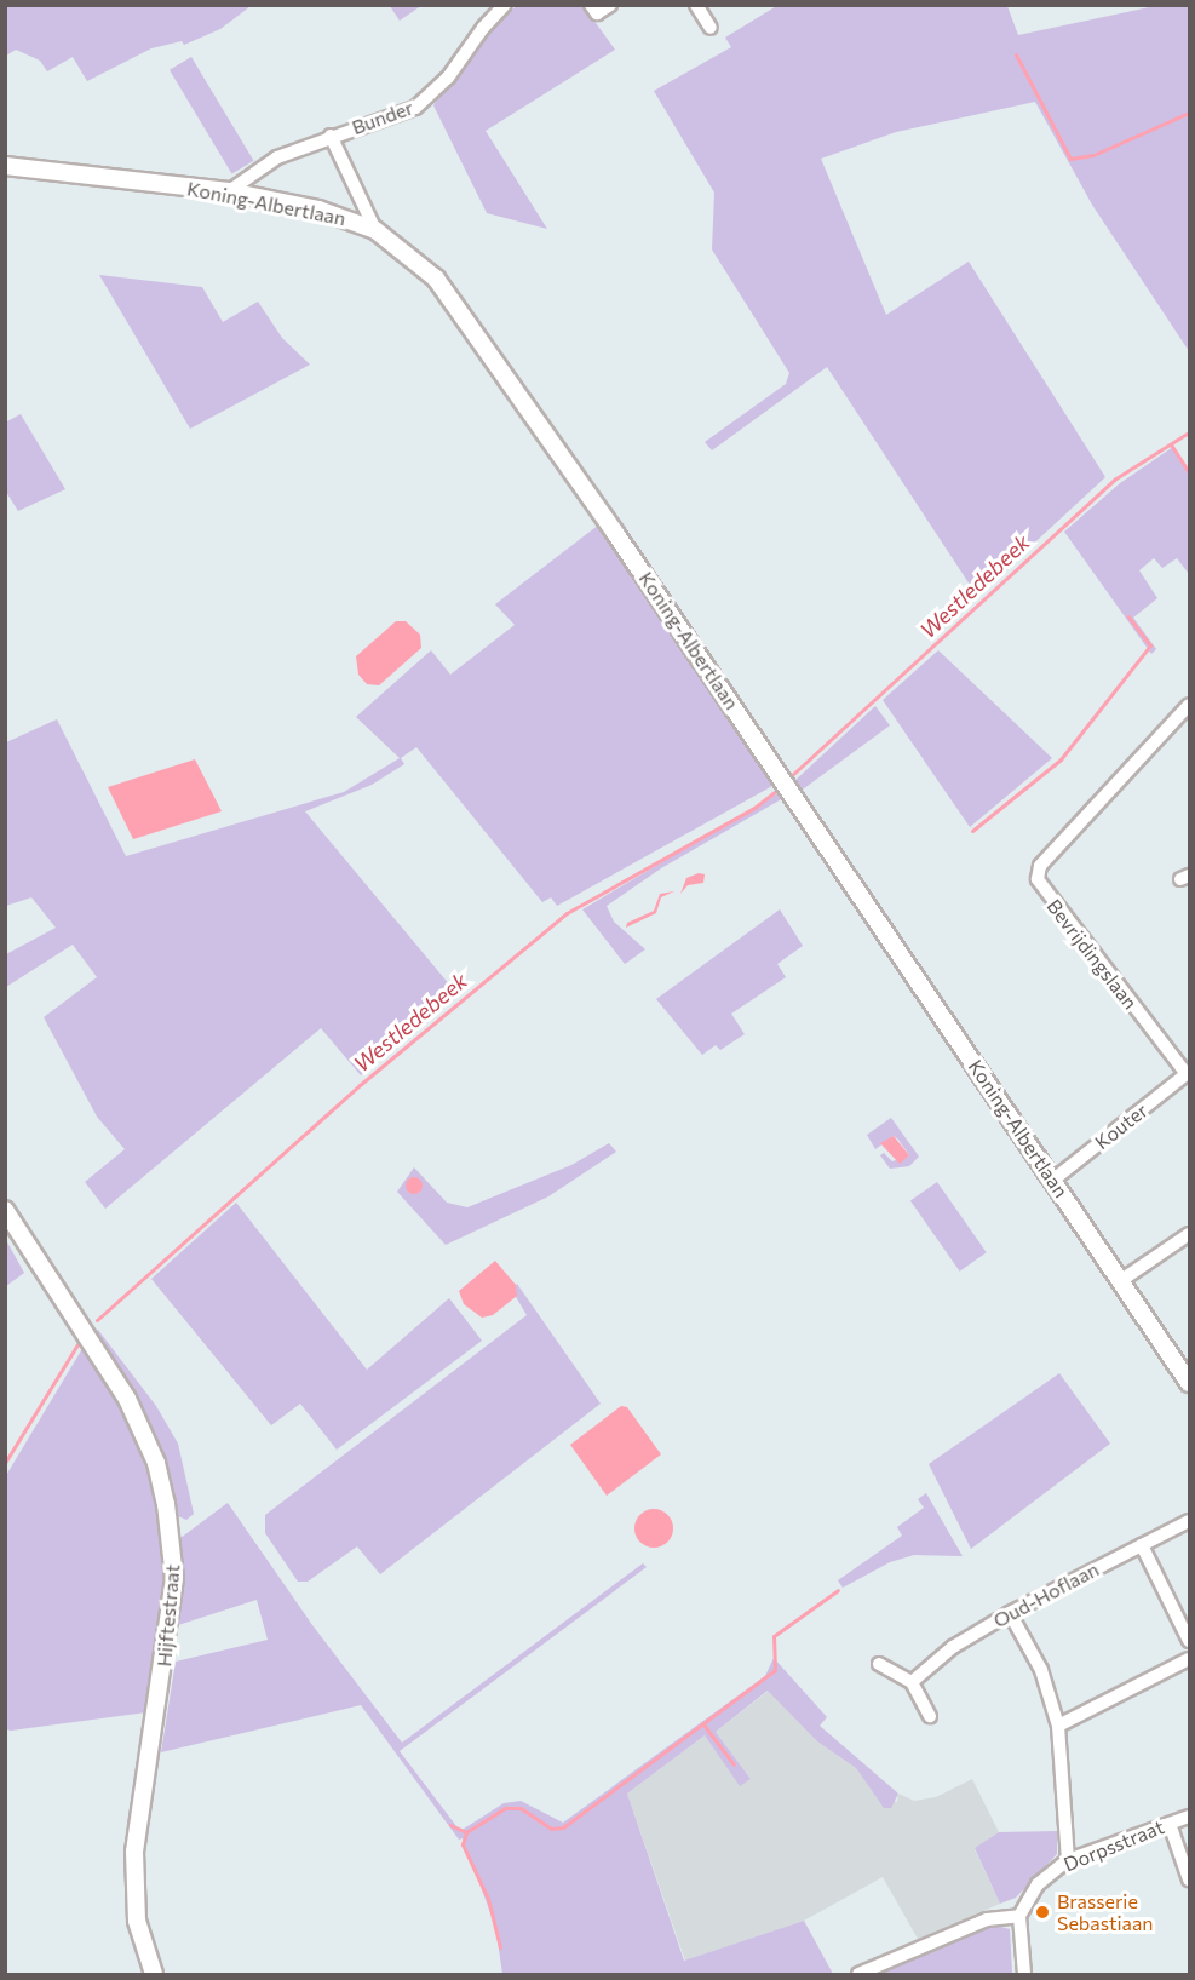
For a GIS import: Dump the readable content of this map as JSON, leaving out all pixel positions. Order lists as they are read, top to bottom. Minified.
{"streets":{"street":["Bunder","Koning-Albertlaan","Bevrijdingslaan","Kouter","Oud-Hoflaan","Hijftestraat","Dorpsstraat"]},"crossings":[["Bunder","Koning-Albertlaan"],["Koning-Albertlaan","Kouter"],["Bevrijdingslaan","Kouter"]],"water":["Westledebeek"],"places":["Brasserie Sebastiaan"]}
